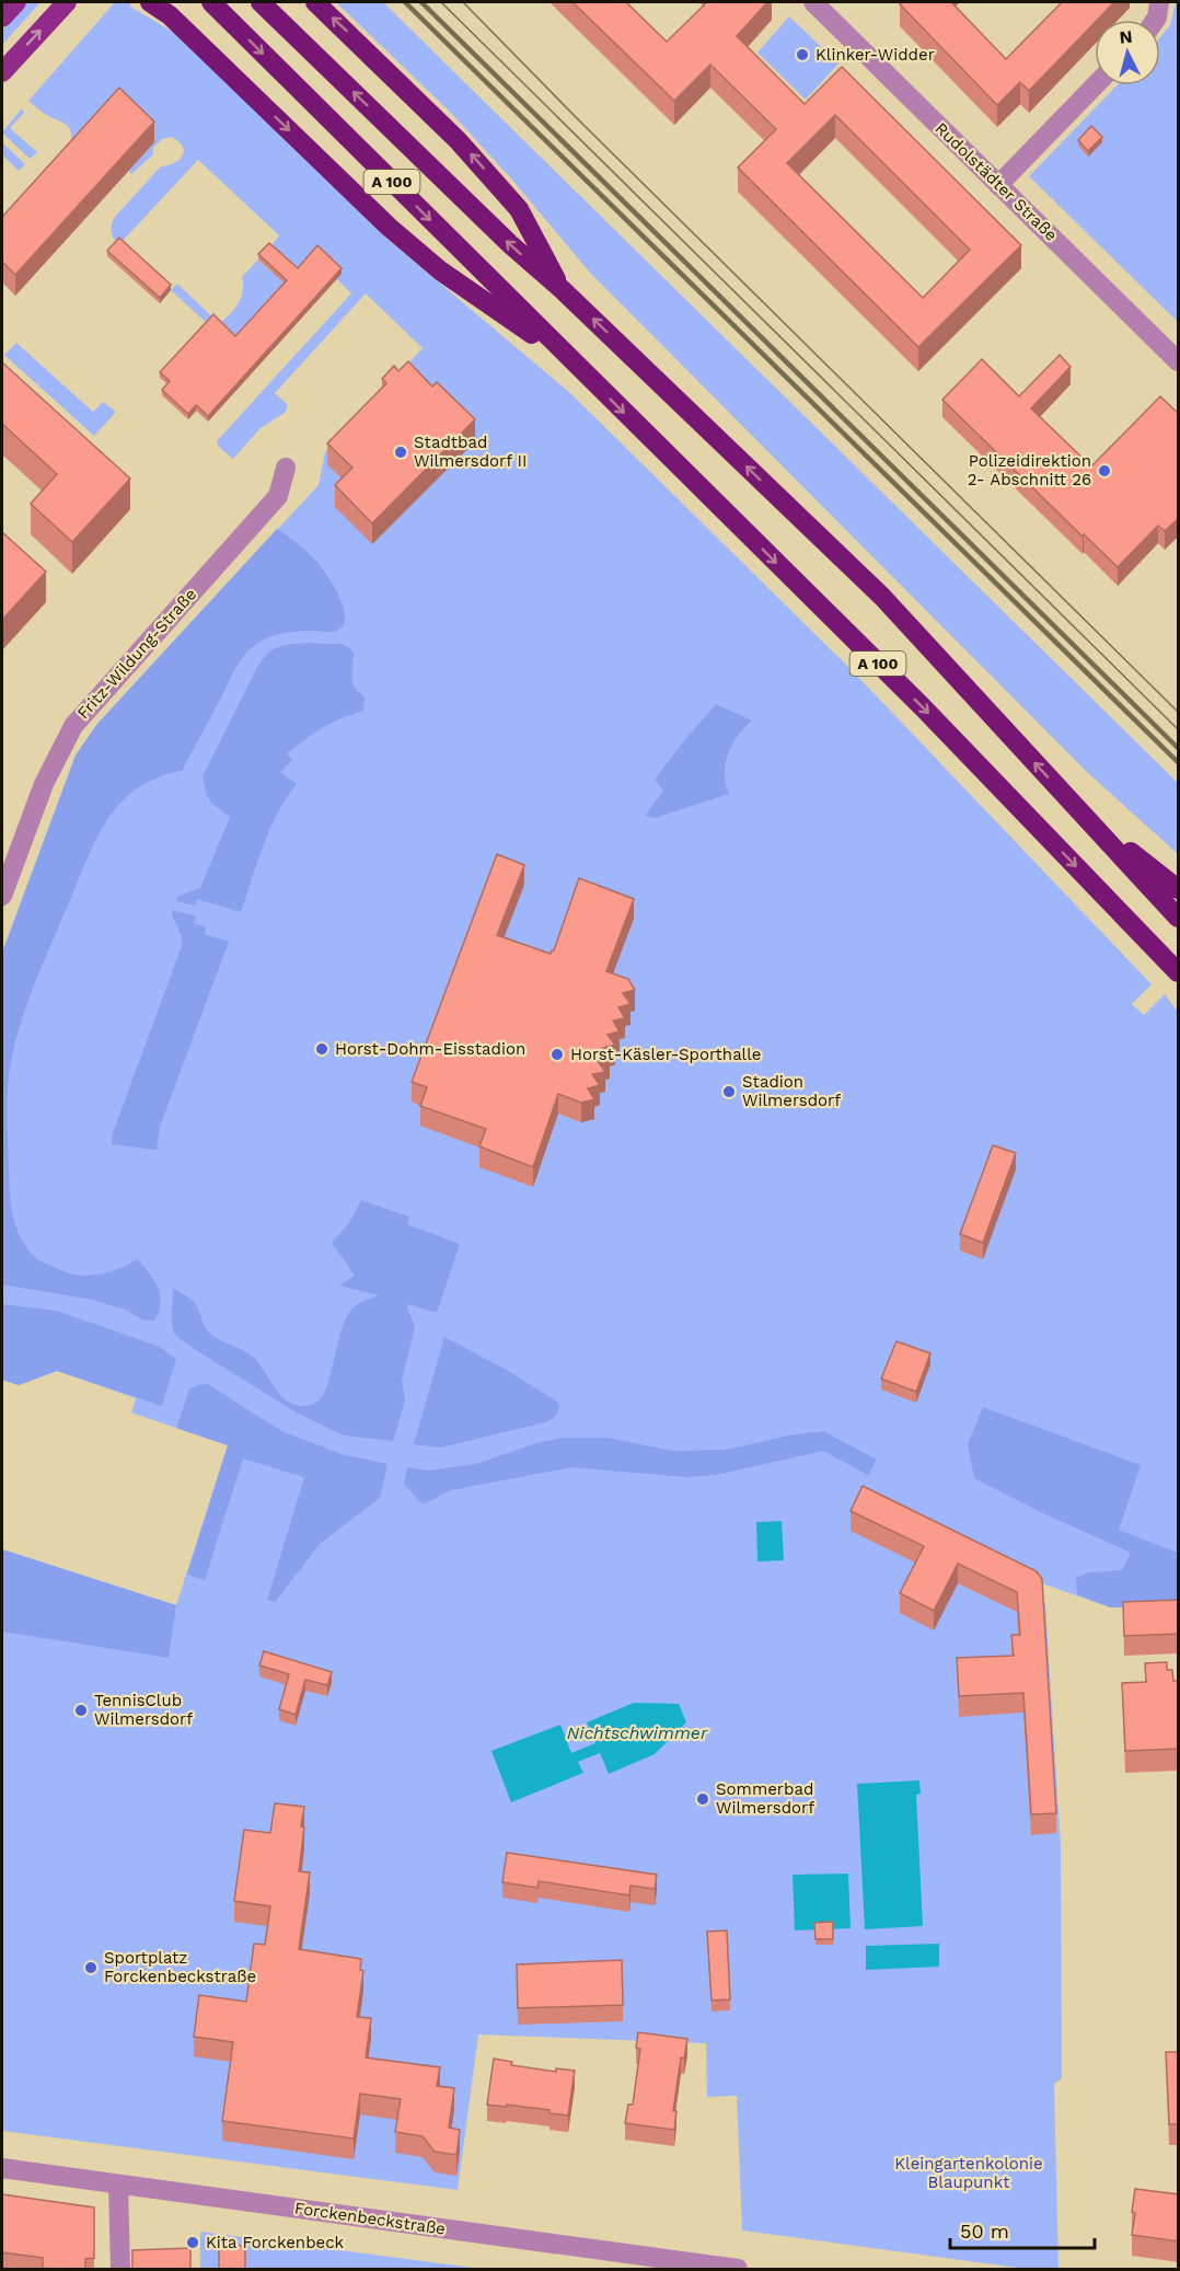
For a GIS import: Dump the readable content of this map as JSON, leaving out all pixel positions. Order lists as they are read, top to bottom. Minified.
{"streets":{"highway":["A 100"],"street":["Rudolstädter Straße","Fritz-Wildung-Straße","Forckenbeckstraße"]},"water":["Nichtschwimmer"],"parks":["Kleingartenkolonie Blaupunkt"],"places":["Klinker-Widder","Stadtbad Wilmersdorf II","Polizeidirektion 2- Abschnitt 26","Horst-Dohm-Eisstadion","Horst-Käsler-Sporthalle","Stadion Wilmersdorf","TennisClub Wilmersdorf","Sommerbad Wilmersdorf","Sportplatz Forckenbeckstraße","Kita Forckenbeck"],"scale_bar":"50 m","north":"top"}
